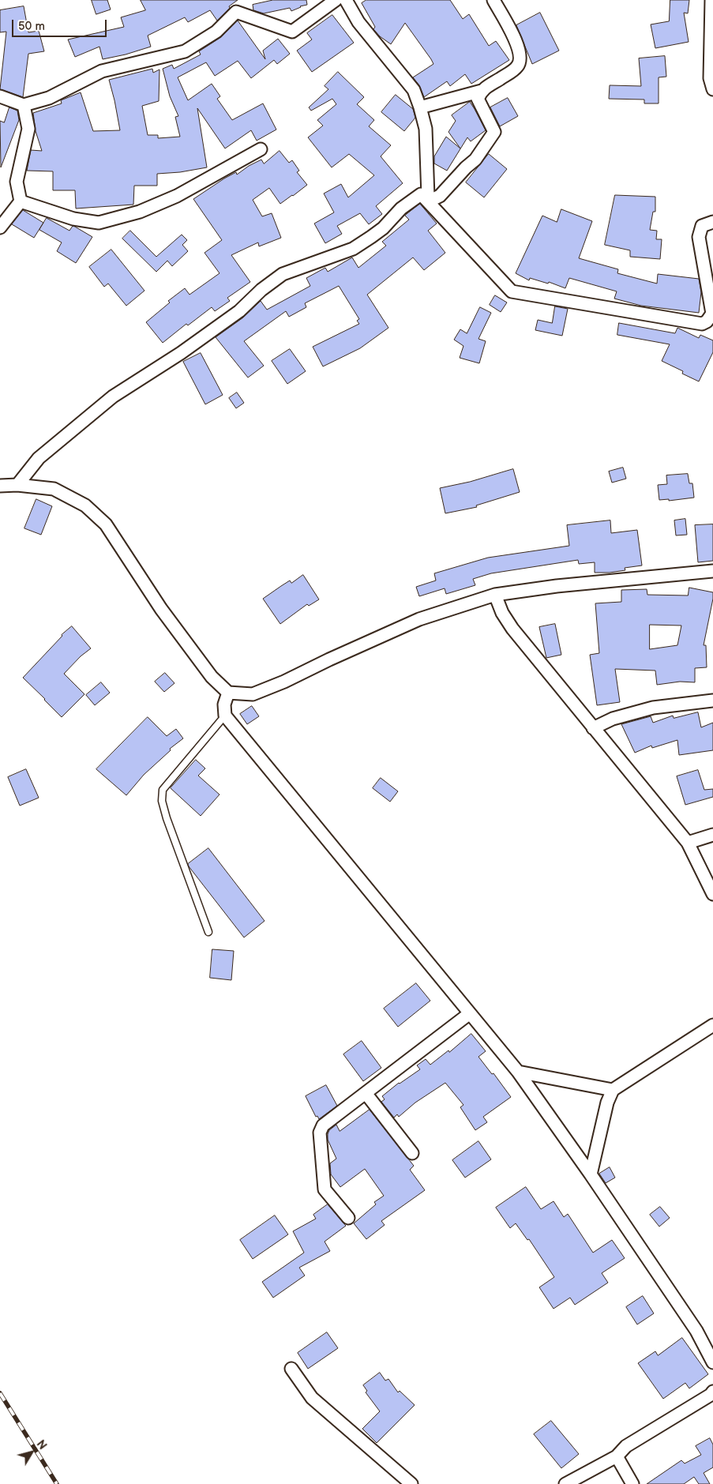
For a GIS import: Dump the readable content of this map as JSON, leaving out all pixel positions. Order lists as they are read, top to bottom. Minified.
{"scale_bar":"50 m","north":"top right"}
